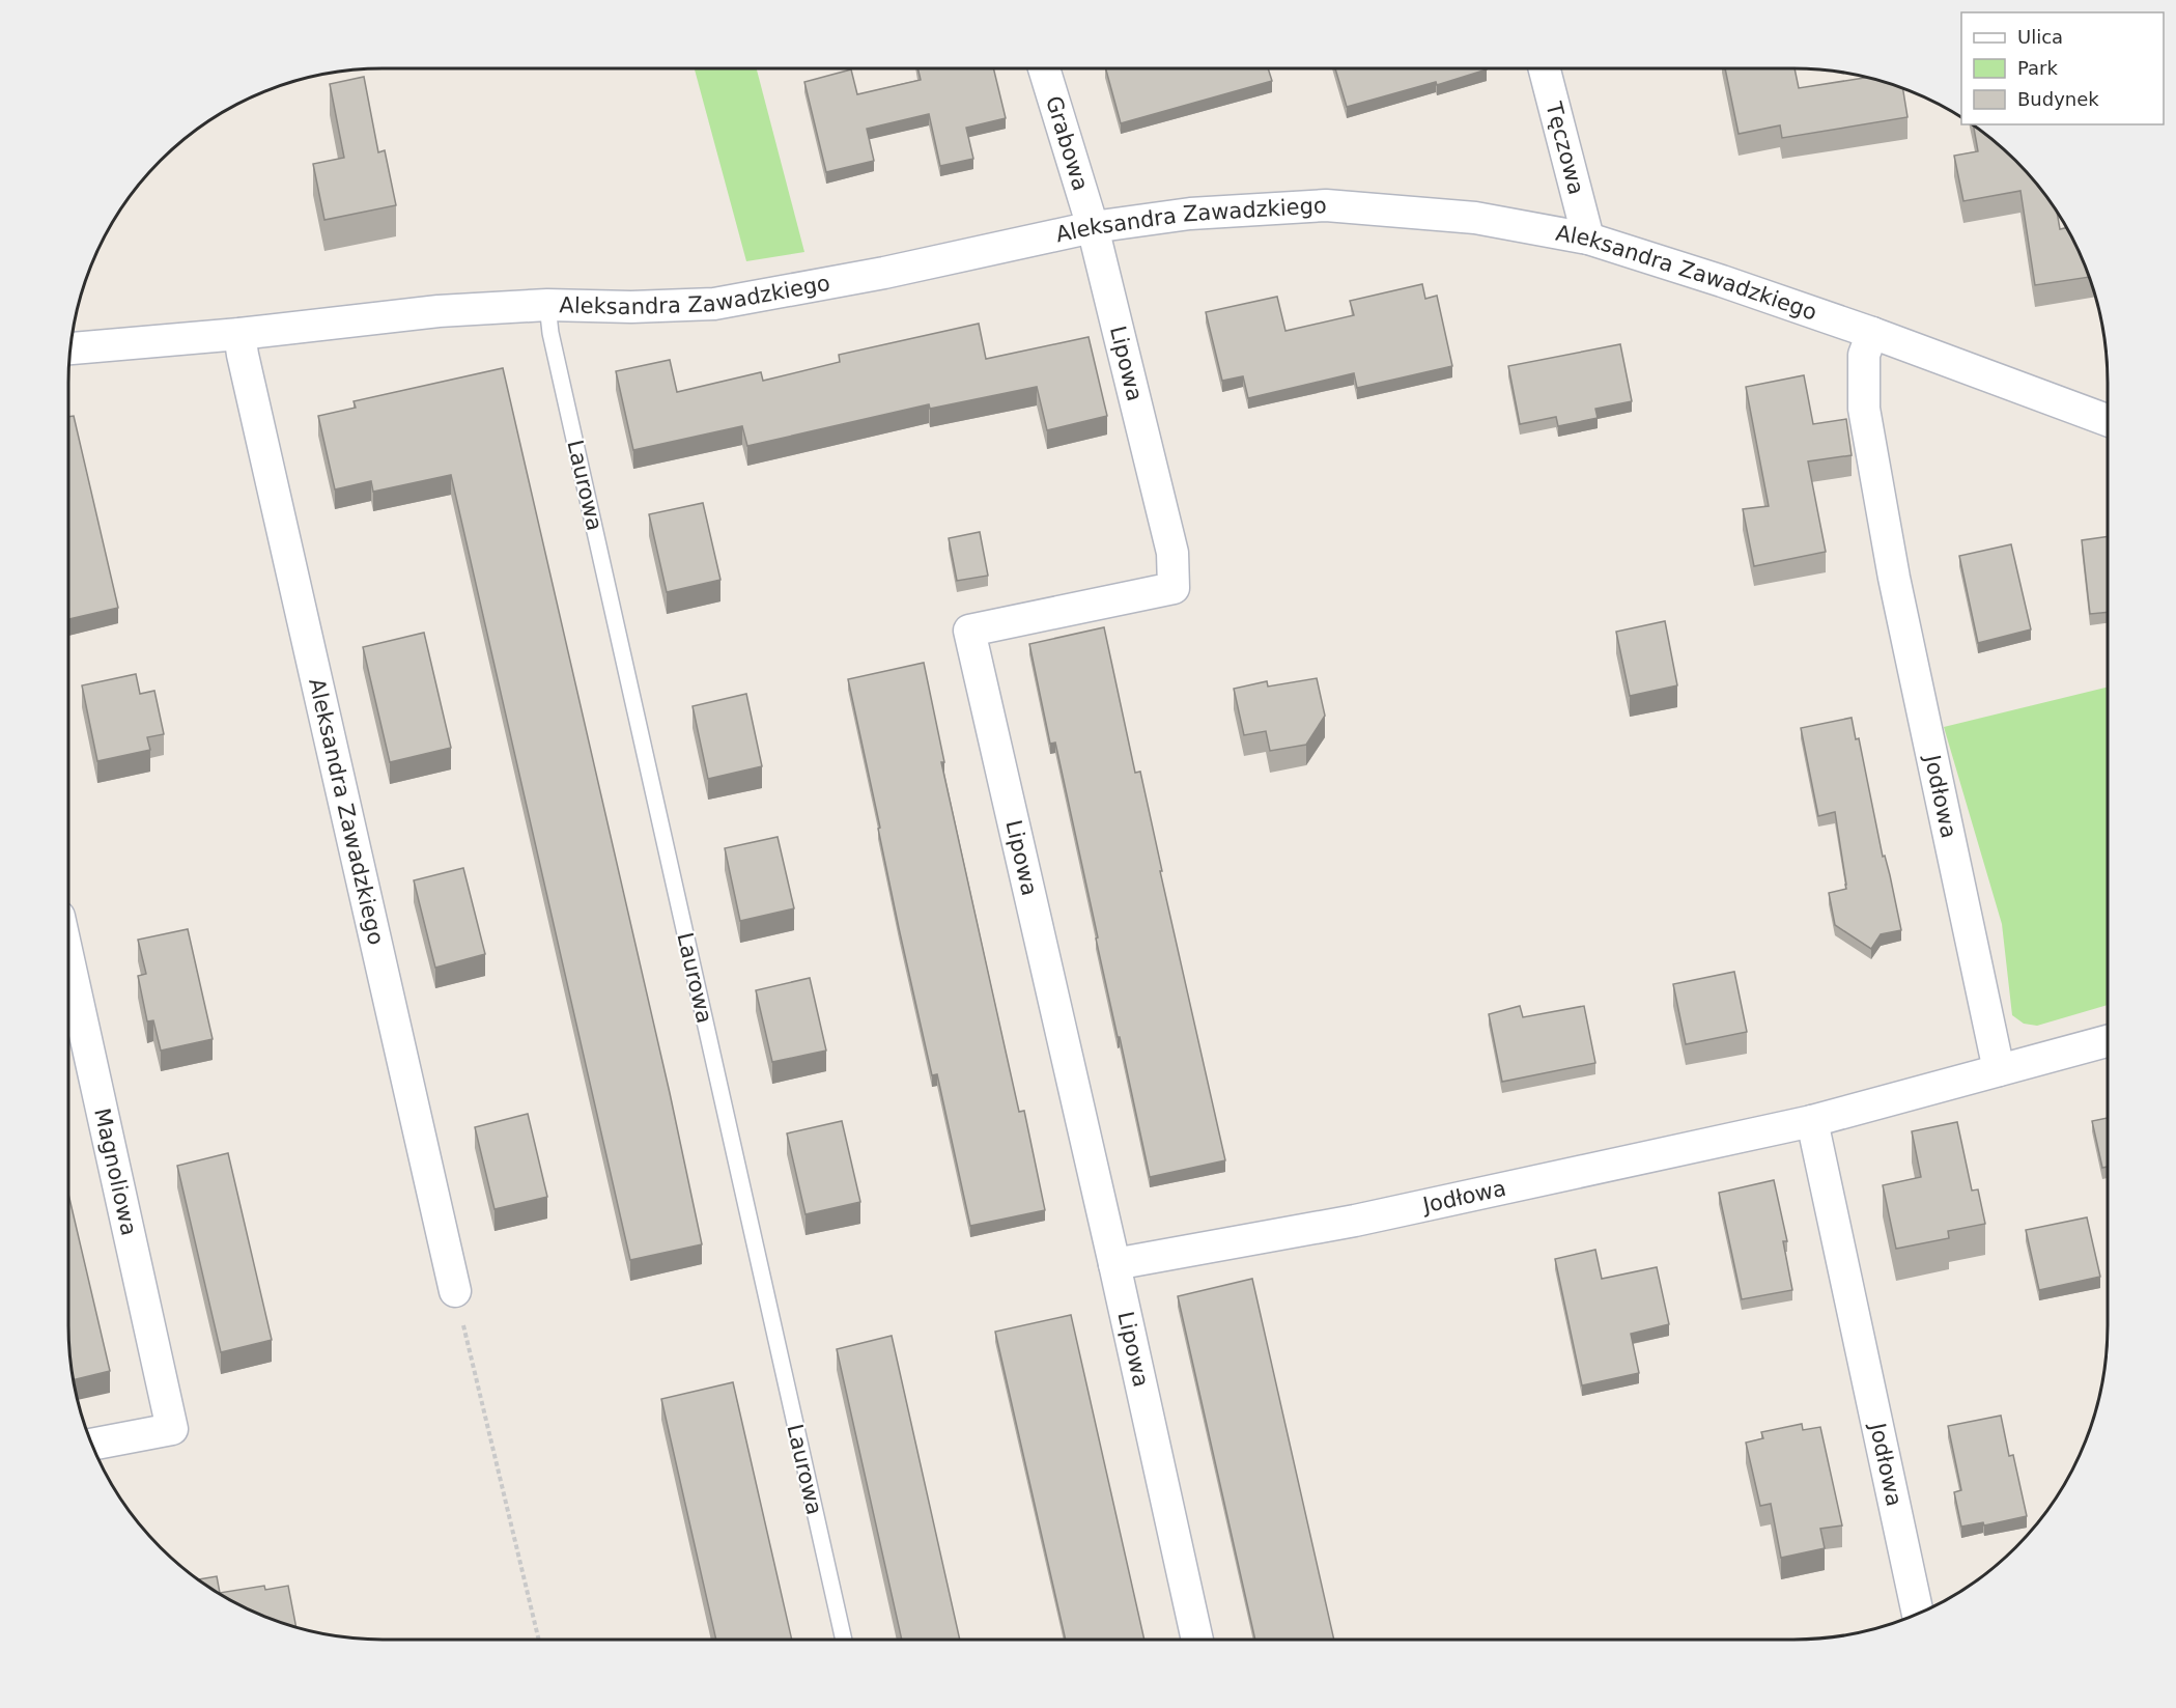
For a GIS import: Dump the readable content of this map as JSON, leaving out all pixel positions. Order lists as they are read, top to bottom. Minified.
{"streets":{"street":["Grabowa","Tęczowa","Aleksandra Zawadzkiego","Lipowa","Jodłowa","Magnoliowa"],"lane":["Laurowa"]},"crossings":[["Grabowa","Aleksandra Zawadzkiego"],["Grabowa","Lipowa"],["Tęczowa","Aleksandra Zawadzkiego"],["Aleksandra Zawadzkiego","Lipowa"],["Aleksandra Zawadzkiego","Laurowa"],["Aleksandra Zawadzkiego","Jodłowa"],["Lipowa","Jodłowa"]],"legend":["Ulica","Park","Budynek"]}
